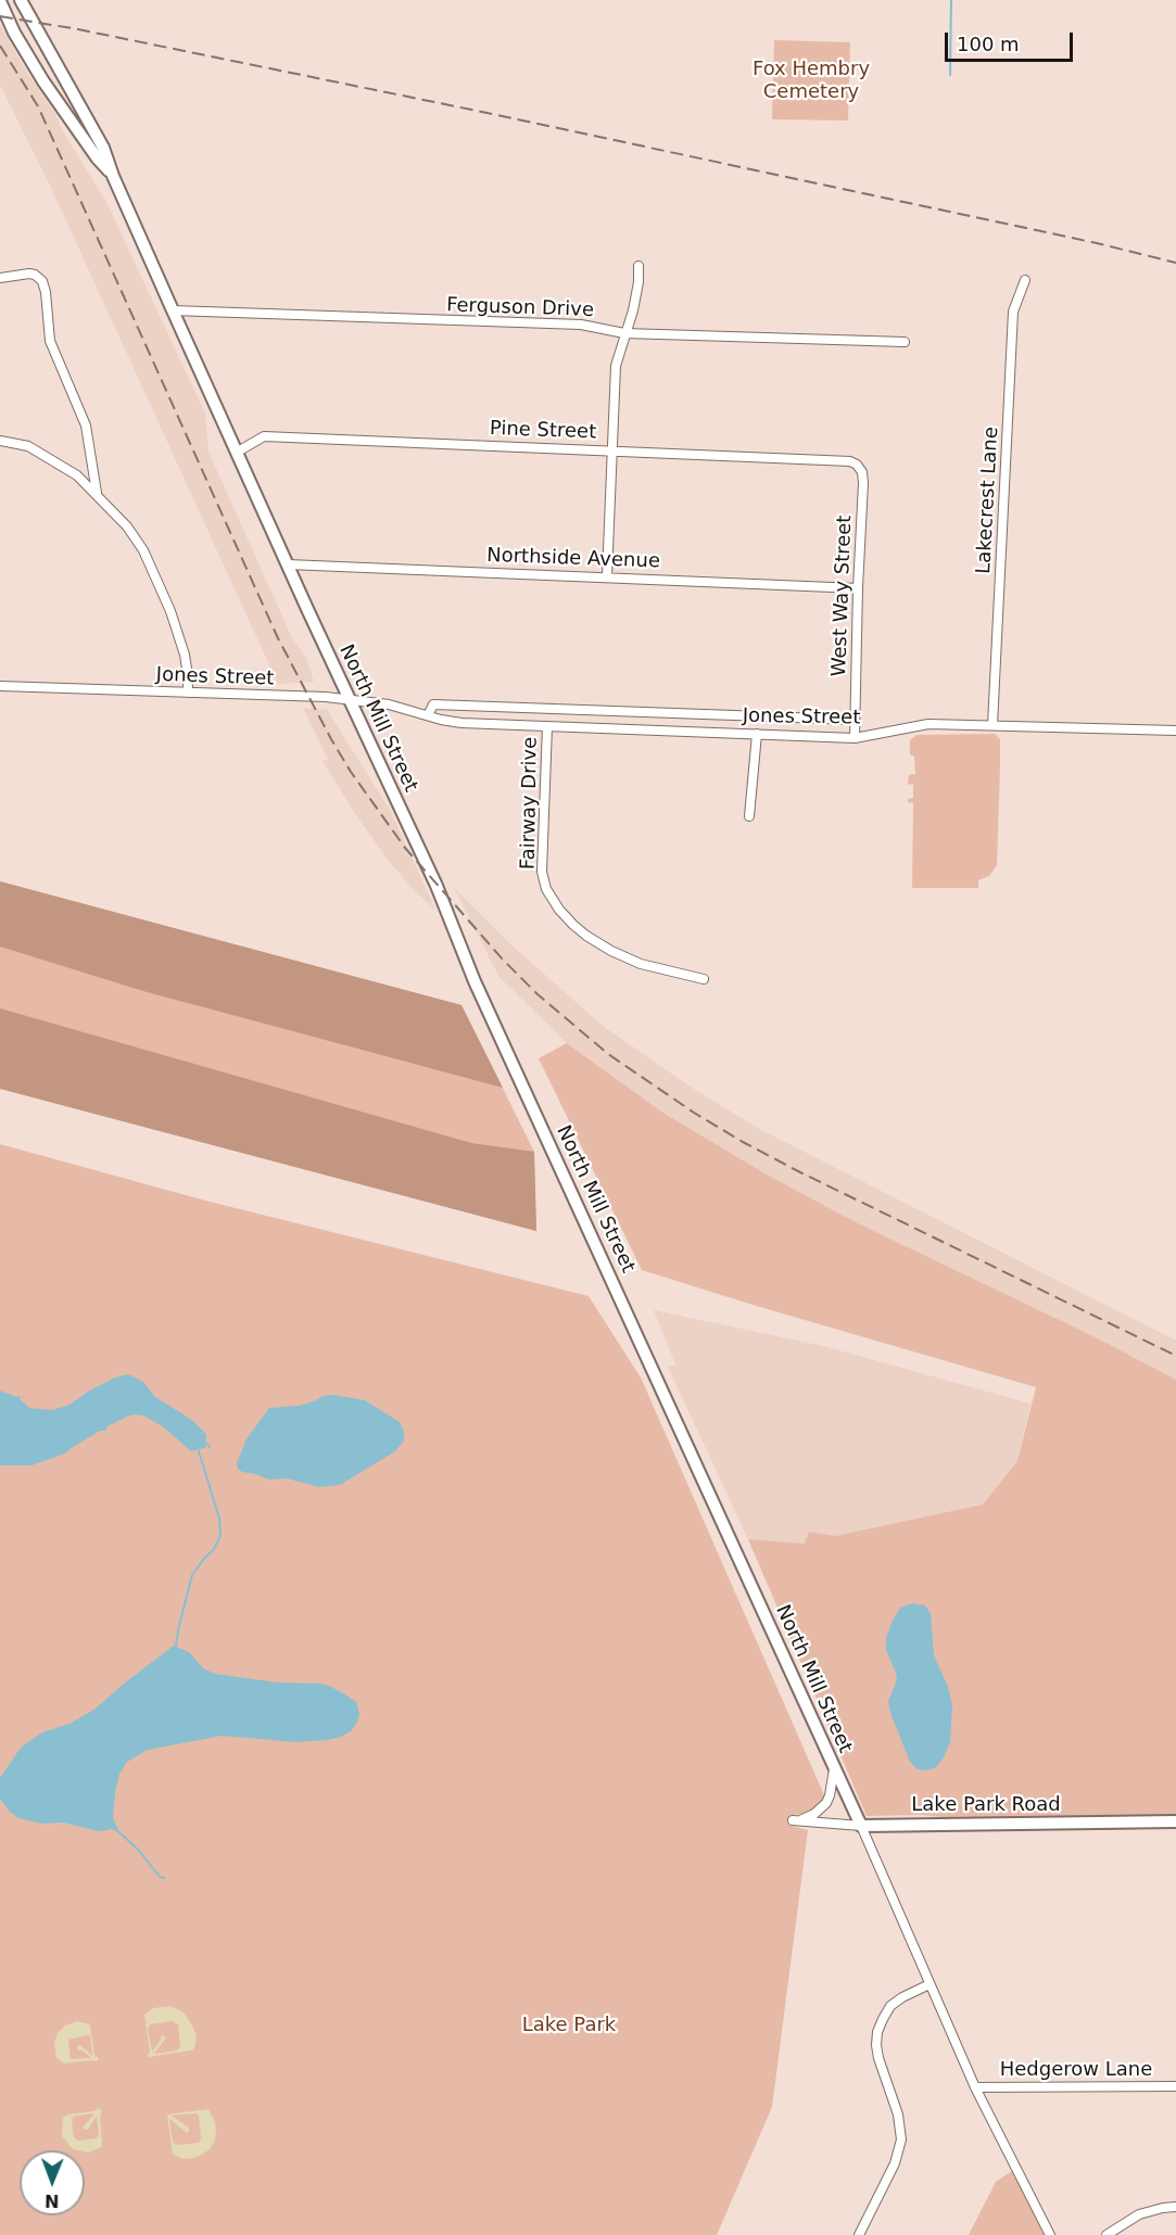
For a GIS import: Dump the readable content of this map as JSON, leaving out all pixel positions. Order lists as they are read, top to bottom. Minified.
{"streets":{"main road":["North Mill Street","Lake Park Road"],"street":["Ferguson Drive","Pine Street","Lakecrest Lane","Northside Avenue","West Way Street","Jones Street","Fairway Drive","Hedgerow Lane"]},"crossings":[["Ferguson Drive","North Mill Street"],["Pine Street","West Way Street"],["Pine Street","North Mill Street"],["Lakecrest Lane","Jones Street"],["Northside Avenue","West Way Street"],["Northside Avenue","North Mill Street"],["West Way Street","Jones Street"],["Jones Street","North Mill Street"],["Jones Street","Fairway Drive"],["North Mill Street","Lake Park Road"],["North Mill Street","Hedgerow Lane"]],"parks":["Fox Hembry Cemetery","Lake Park"],"scale_bar":"100 m","north":"bottom"}
